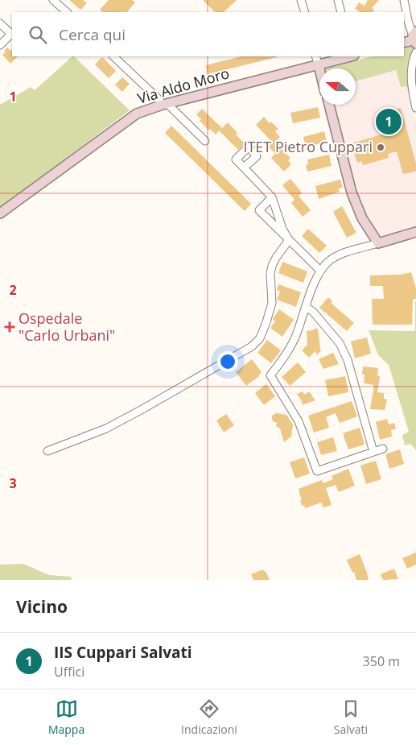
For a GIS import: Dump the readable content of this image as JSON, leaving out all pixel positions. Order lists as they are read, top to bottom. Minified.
{"streets":{"street":["Via Aldo Moro"]},"places":{"other":["ITET Pietro Cuppari"],"health":["Ospedale \"Carlo Urbani\""]},"north":"left","page":{"search":"Cerca qui","pins":"1","heading":"Vicino","list":[{"mark":"1","name":"IIS Cuppari Salvati","note":"Uffici","value":"350 m"}],"nav":["Mappa","Indicazioni","Salvati"]},"grid":{"rows":["1","2","3"]}}
